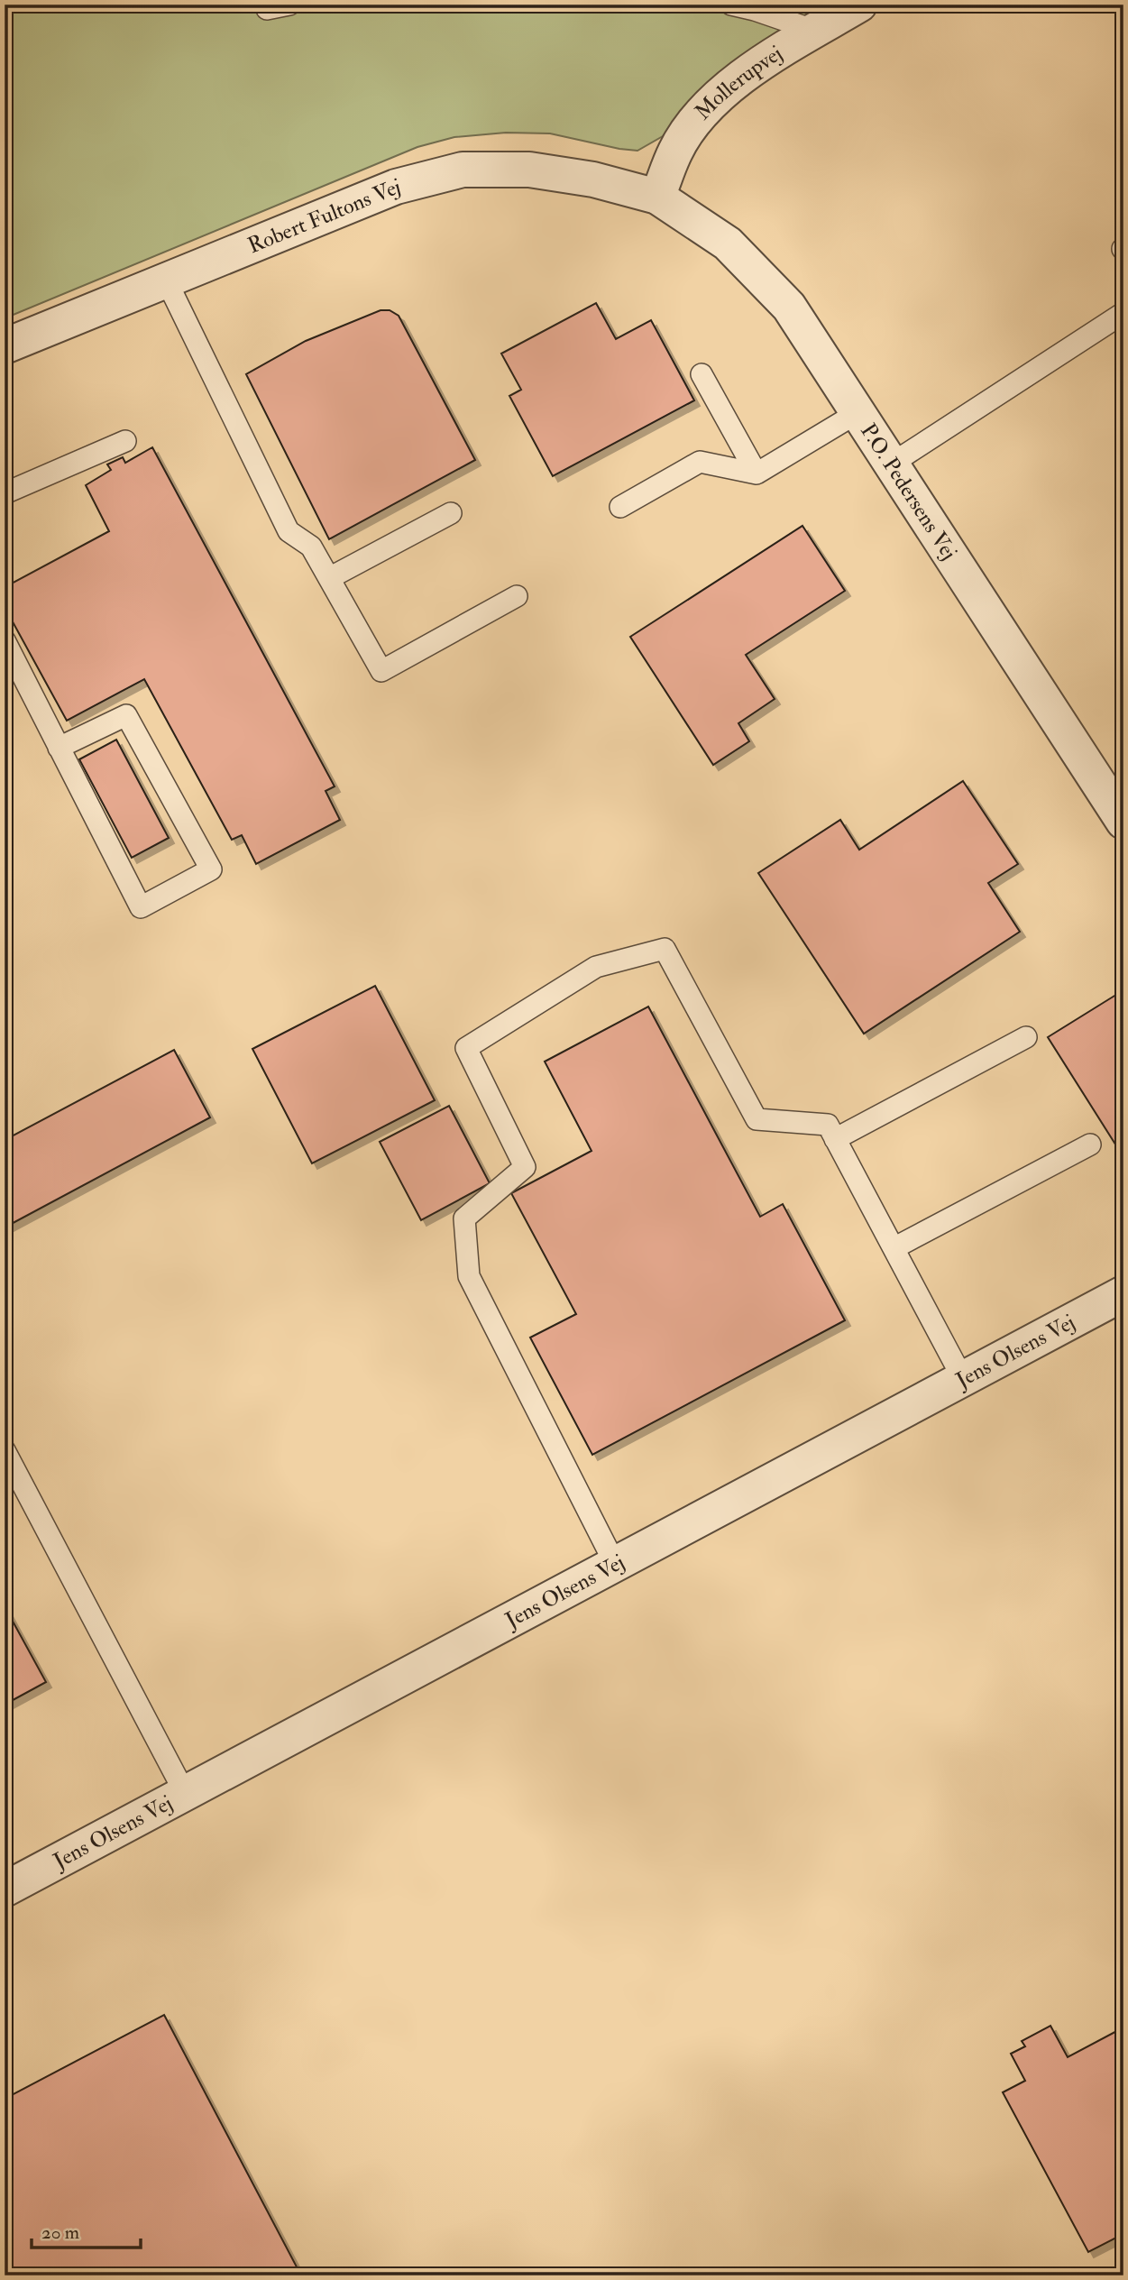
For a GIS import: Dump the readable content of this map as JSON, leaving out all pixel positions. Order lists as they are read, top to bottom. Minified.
{"streets":{"street":["Mollerupvej","Robert Fultons Vej","P.O. Pedersens Vej","Jens Olsens Vej"]},"crossings":[["Mollerupvej","Robert Fultons Vej"],["Mollerupvej","P.O. Pedersens Vej"],["Robert Fultons Vej","P.O. Pedersens Vej"]],"scale_bar":"20 m"}
